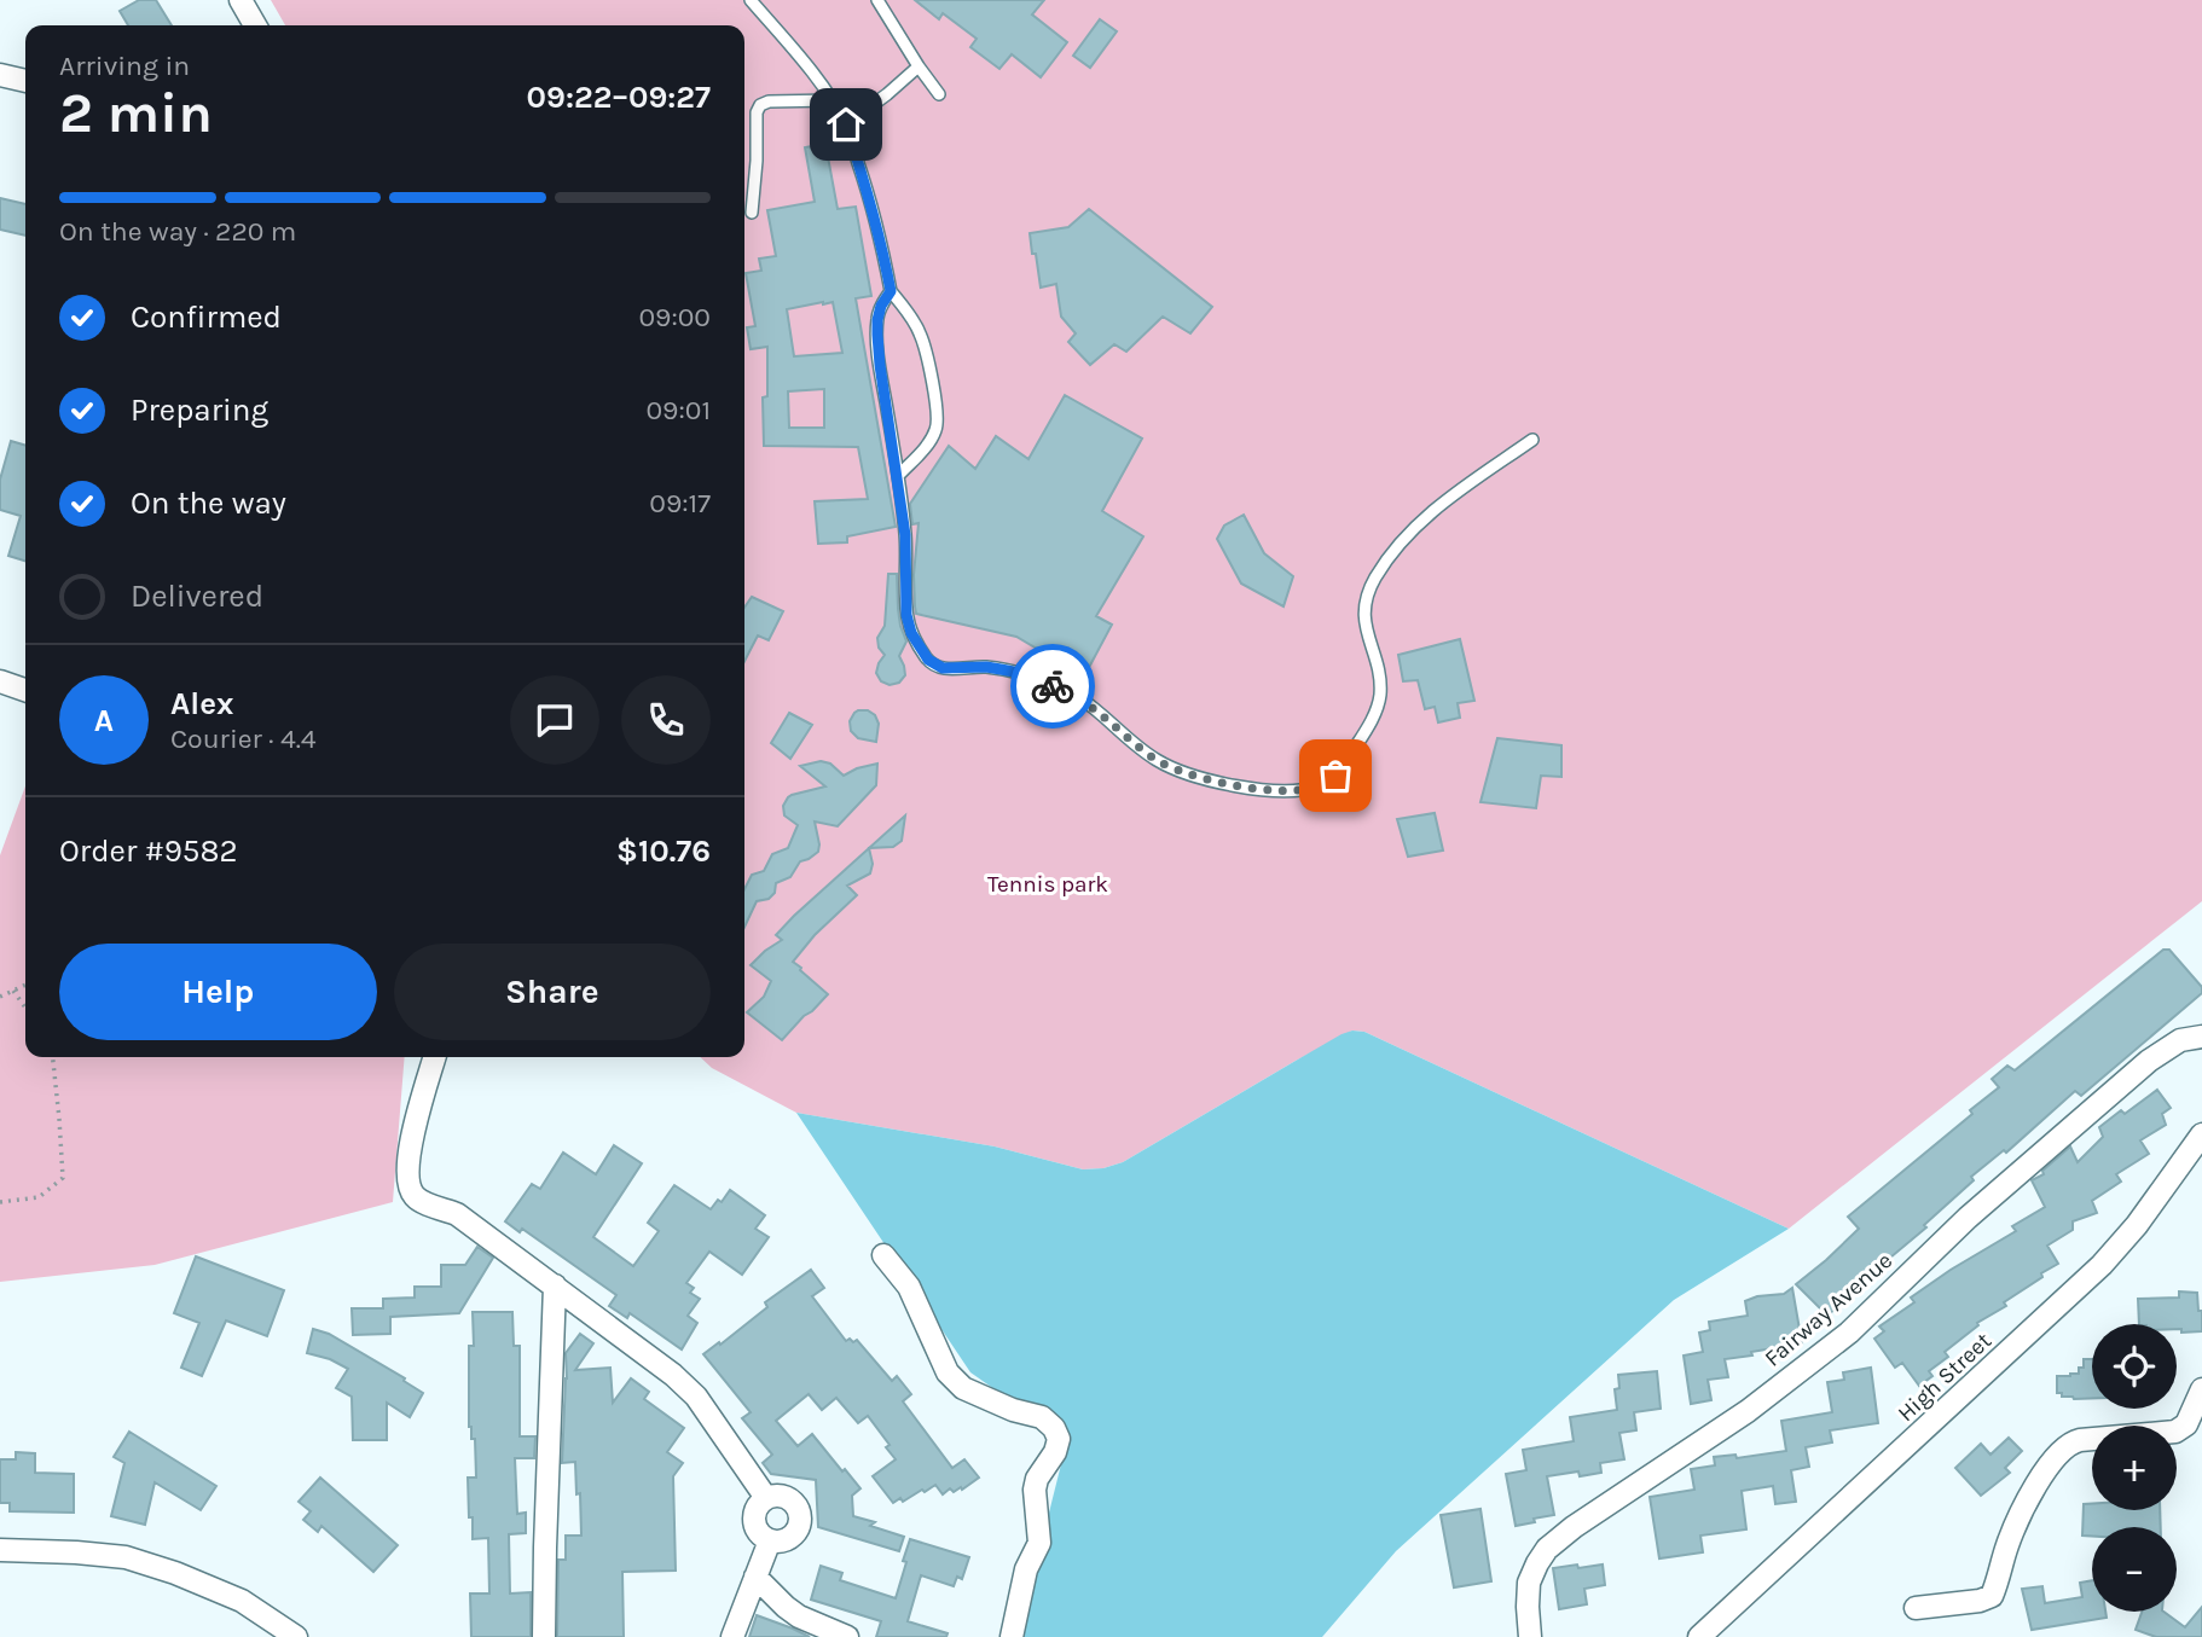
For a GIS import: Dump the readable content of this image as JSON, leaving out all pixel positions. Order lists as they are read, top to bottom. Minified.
{"streets":{"street":["Fairway Avenue","High Street"]},"parks":["Tennis park"],"page":{"heading":["2 min","Arriving in","09:22–09:27"],"panel":["Alex","Courier · 4.4","Order #9582","$10.76"],"bar":"On the way · 220 m","list":[["Confirmed","09:00"],["Preparing","09:01"],["On the way","09:17"],"Delivered"],"round":"A","buttons":["Help","Share"],"map_buttons":["+","−"]}}
